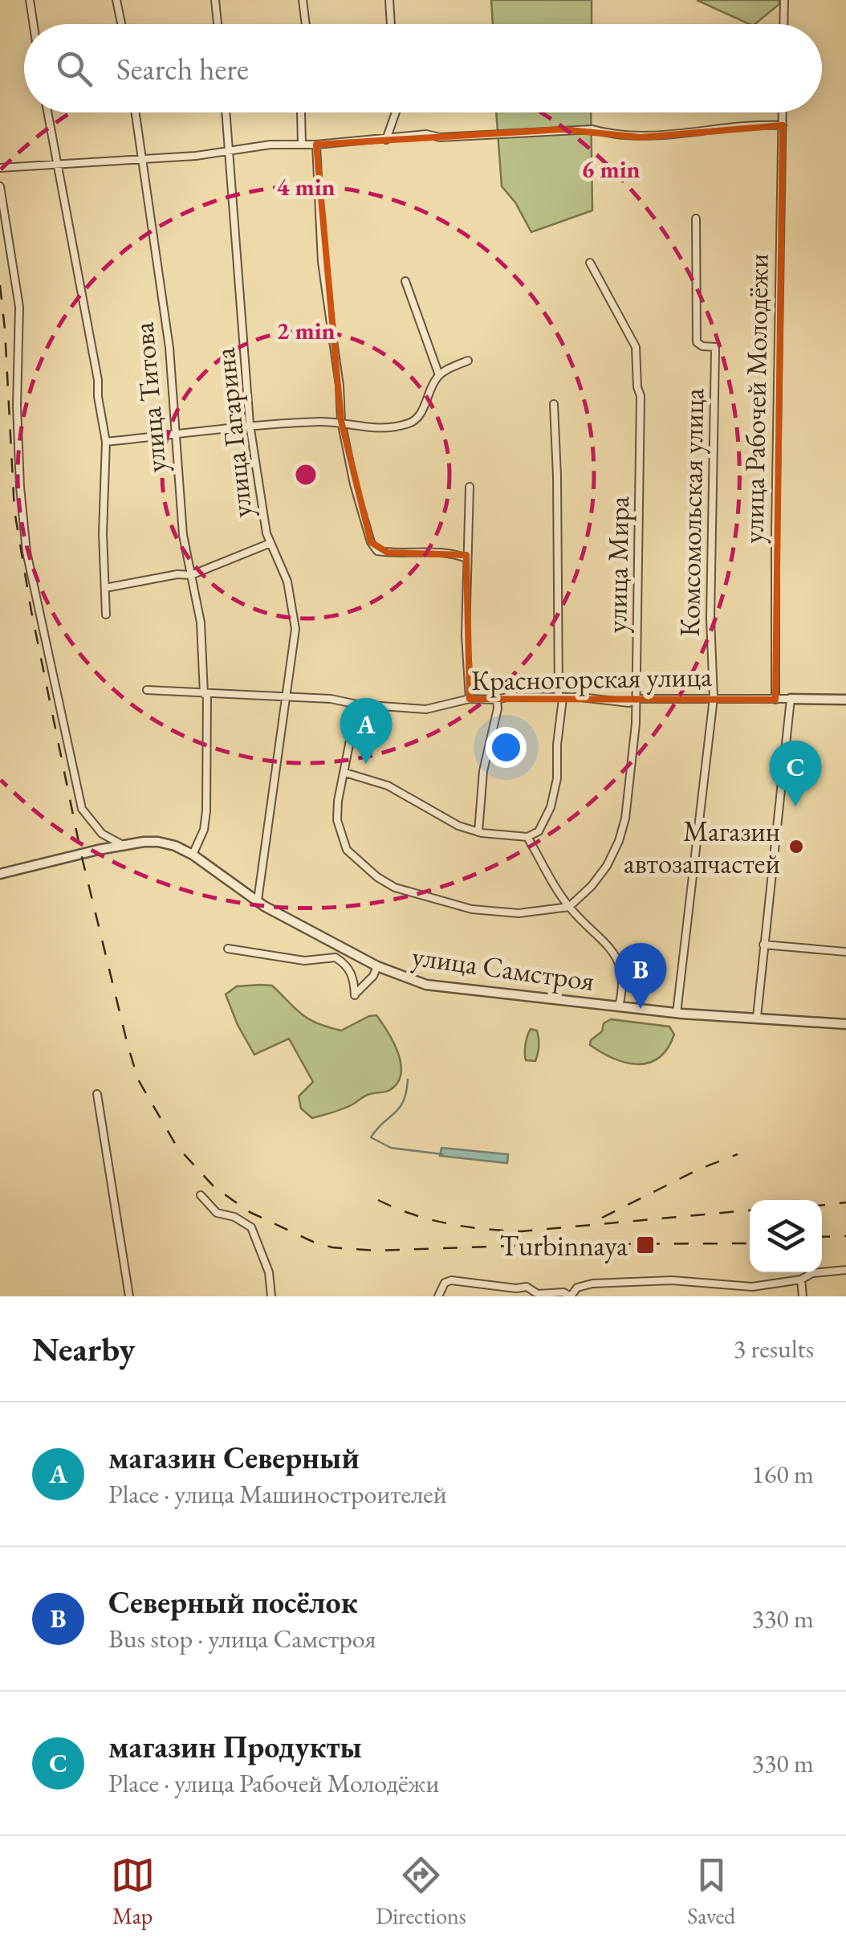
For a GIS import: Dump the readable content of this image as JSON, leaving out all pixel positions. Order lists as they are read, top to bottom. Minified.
{"streets":{"street":["улица Титова","улица Рабочей Молодёжи","улица Гагарина","Комсомольская улица","улица Мира","Красногорская улица","улица Самстроя"]},"crossings":[["улица Титова","Красногорская улица"],["улица Титова","улица Самстроя"],["улица Рабочей Молодёжи","Красногорская улица"],["улица Гагарина","Красногорская улица"],["улица Гагарина","улица Самстроя"],["Комсомольская улица","Красногорская улица"],["Комсомольская улица","улица Самстроя"],["улица Мира","Красногорская улица"]],"places":{"other":["Магазин автозапчастей"],"transit":["Turbinnaya"]},"page":{"search":"Search here","pins":["A","C","B"],"heading":["Nearby","3 results"],"list":[{"mark":"A","name":"магазин Северный","note":"Place · улица Машиностроителей","value":"160 m"},{"mark":"B","name":"Северный посёлок","note":"Bus stop · улица Самстроя","value":"330 m"},{"mark":"C","name":"магазин Продукты","note":"Place · улица Рабочей Молодёжи","value":"330 m"}],"nav":["Map","Directions","Saved"]},"rings":["6 min","4 min","2 min"]}
